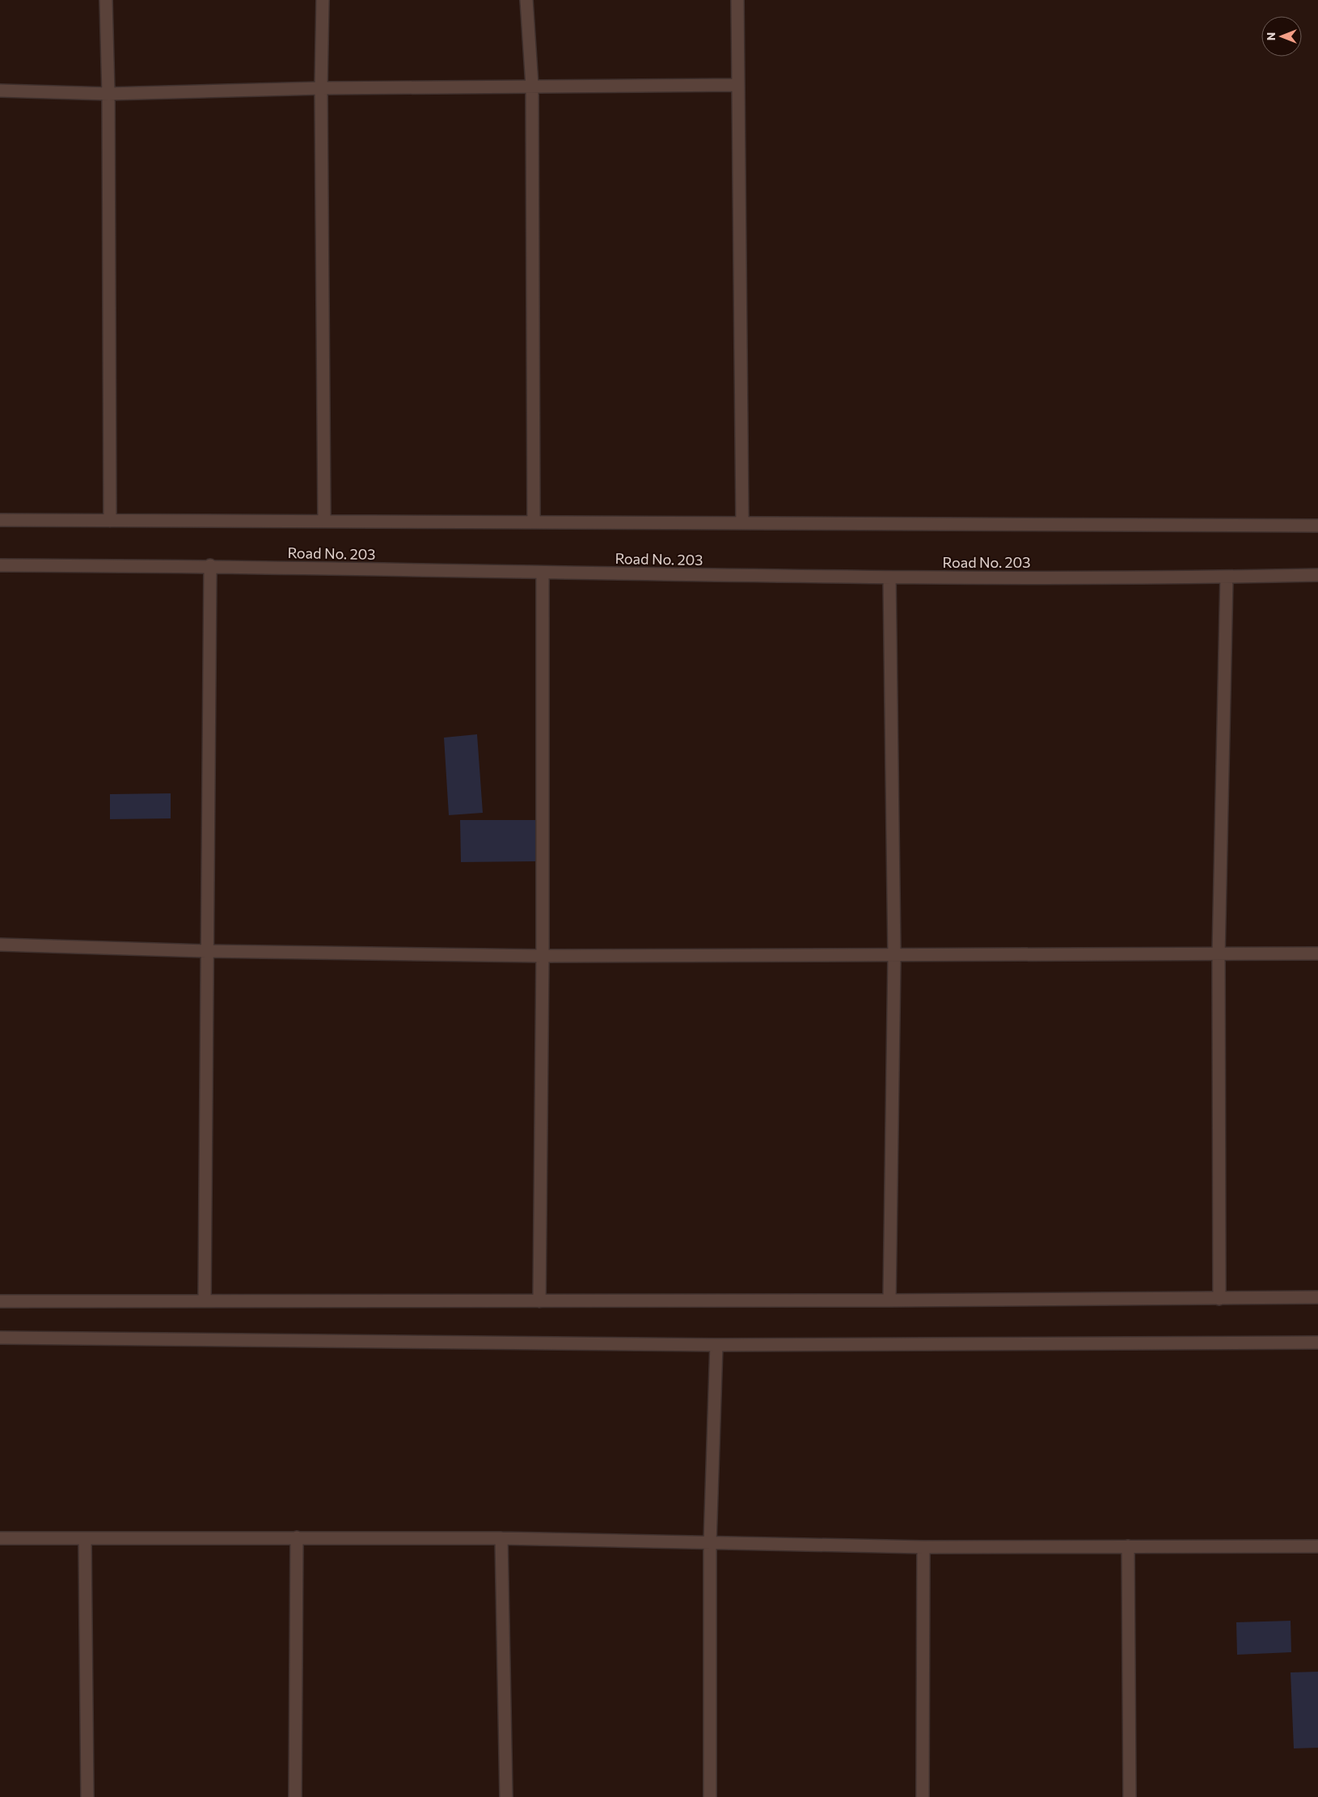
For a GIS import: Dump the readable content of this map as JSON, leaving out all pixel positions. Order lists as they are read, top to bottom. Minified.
{"streets":{"street":["Road No. 203"]},"north":"left"}
